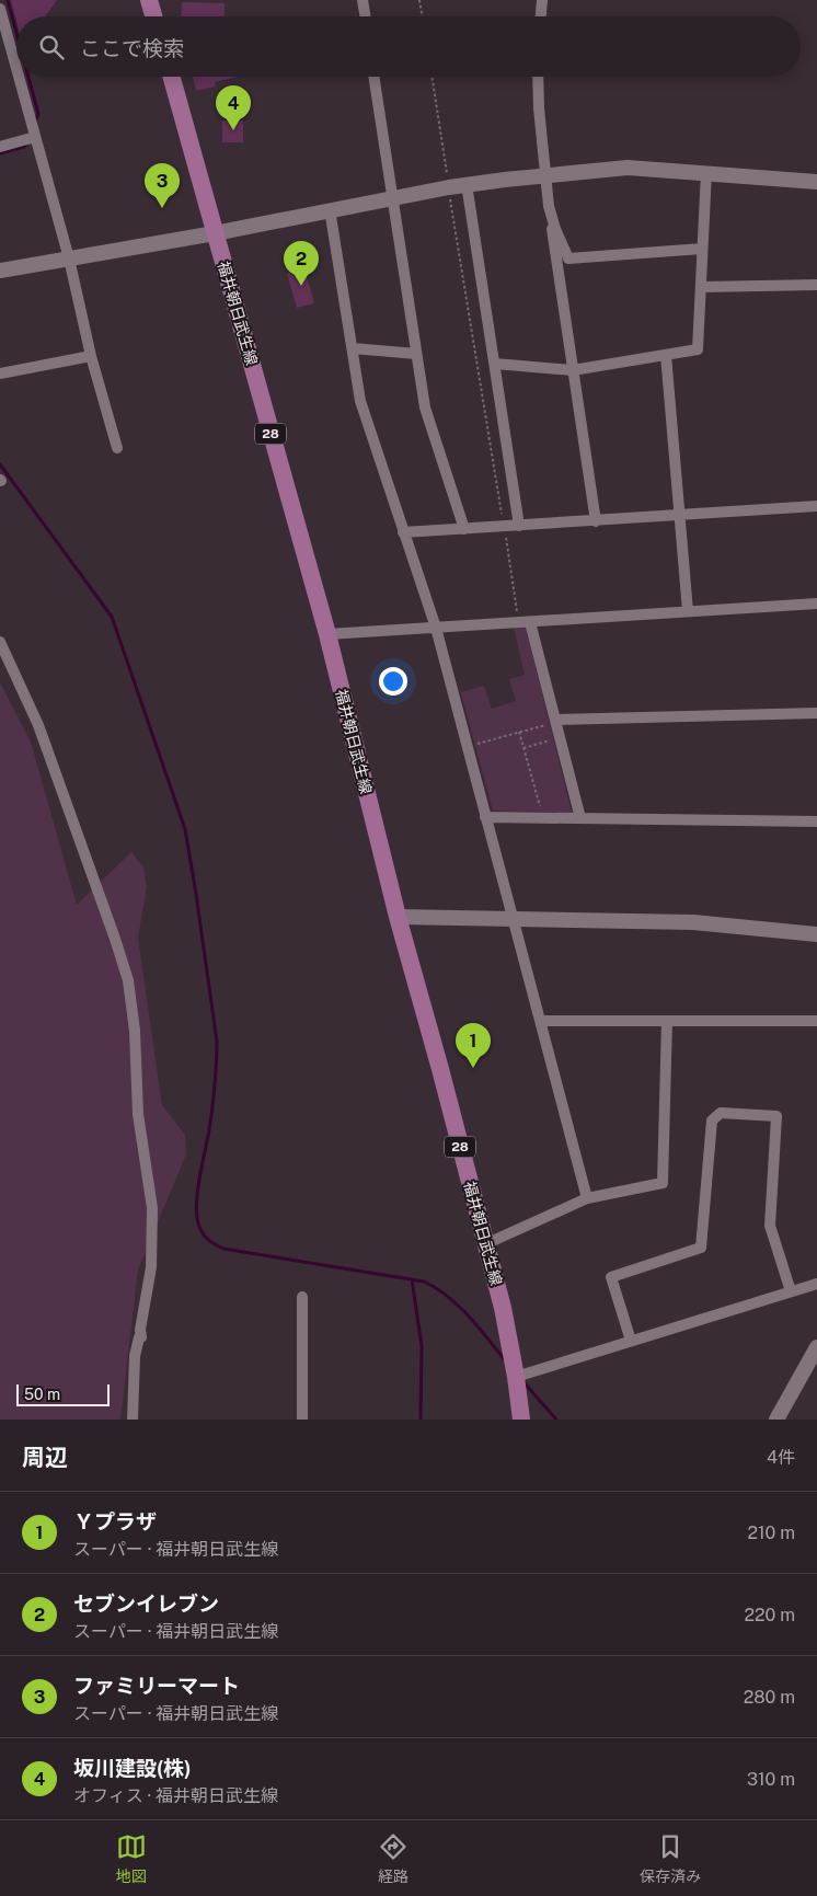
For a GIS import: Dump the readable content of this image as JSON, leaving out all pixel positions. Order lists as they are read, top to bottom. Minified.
{"streets":{"main road":["福井朝日武生線","28"]},"scale_bar":"50 m","page":{"search":"ここで検索","pins":["4","3","2","1"],"scale":"50 m","heading":["周辺","4件"],"list":[{"mark":"1","name":"Ｙプラザ","note":"スーパー · 福井朝日武生線","value":"210 m"},{"mark":"2","name":"セブンイレブン","note":"スーパー · 福井朝日武生線","value":"220 m"},{"mark":"3","name":"ファミリーマート","note":"スーパー · 福井朝日武生線","value":"280 m"},{"mark":"4","name":"坂川建設(株)","note":"オフィス · 福井朝日武生線","value":"310 m"}],"nav":["地図","経路","保存済み"]}}
